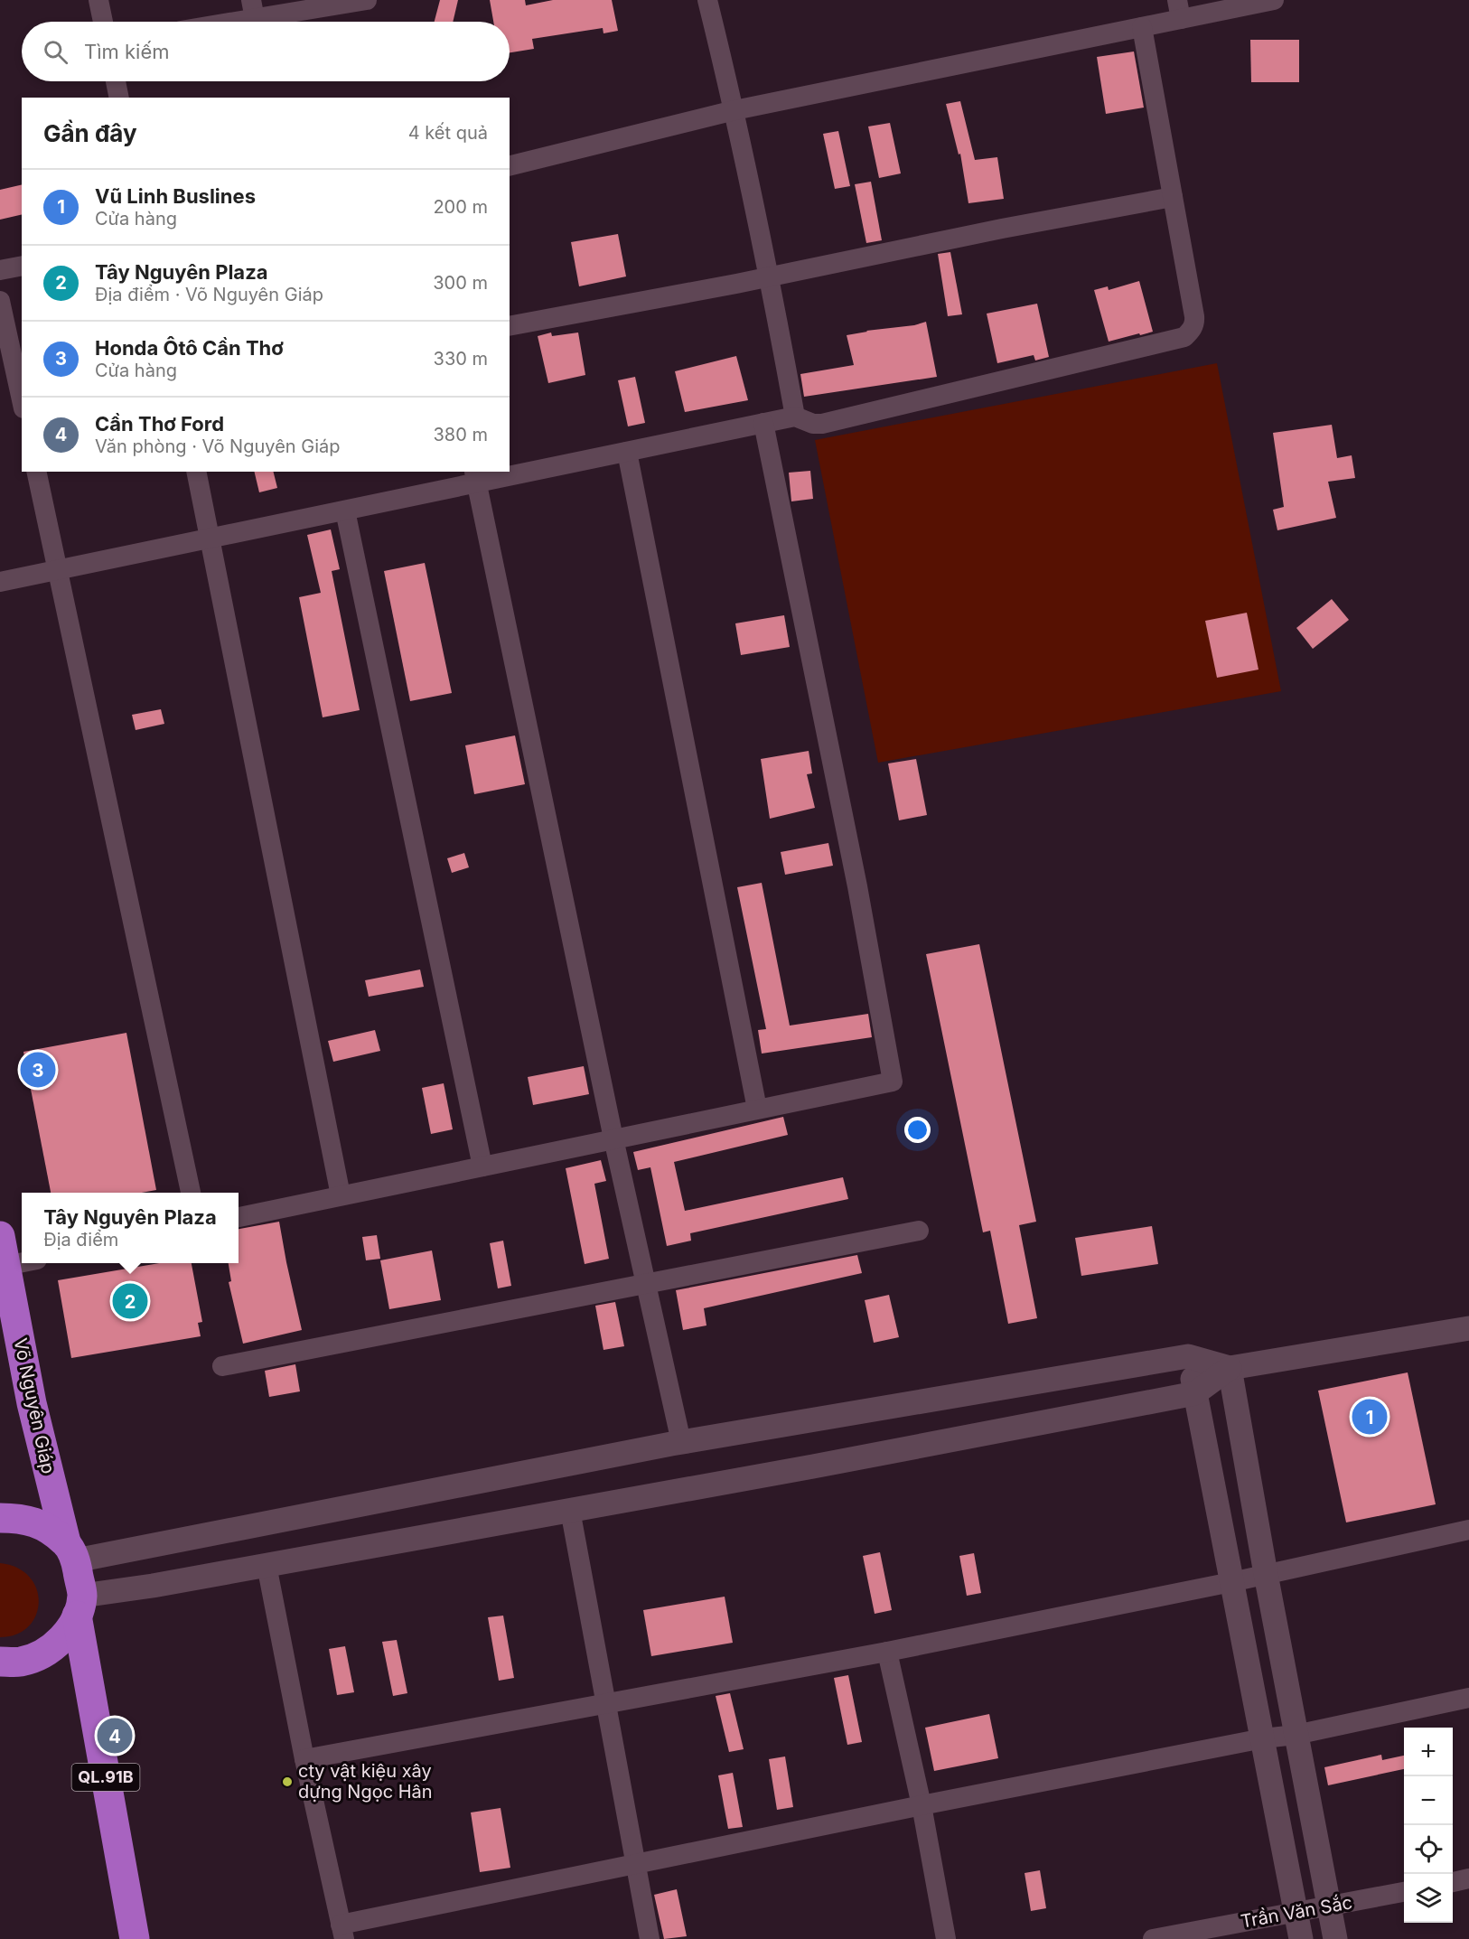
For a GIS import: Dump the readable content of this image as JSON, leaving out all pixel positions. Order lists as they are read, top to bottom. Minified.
{"streets":{"highway":["Võ Nguyên Giáp","QL.91B"],"street":["Trần Văn Sắc"]},"crossings":[["Võ Nguyên Giáp","QL.91B"]],"places":["cty vật kiệu xây dựng Ngọc Hân"],"page":{"search":"Tìm kiếm","heading":["Gần đây","4 kết quả"],"list":[{"mark":"1","name":"Vũ Linh Buslines","note":"Cửa hàng","value":"200 m"},{"mark":"2","name":"Tây Nguyên Plaza","note":"Địa điểm · Võ Nguyên Giáp","value":"300 m"},{"mark":"3","name":"Honda Ôtô Cần Thơ","note":"Cửa hàng","value":"330 m"},{"mark":"4","name":"Cần Thơ Ford","note":"Văn phòng · Võ Nguyên Giáp","value":"380 m"}],"pins":["3","2","1","4"],"popup":["Tây Nguyên Plaza","Địa điểm"],"map_buttons":["+","−"]}}
